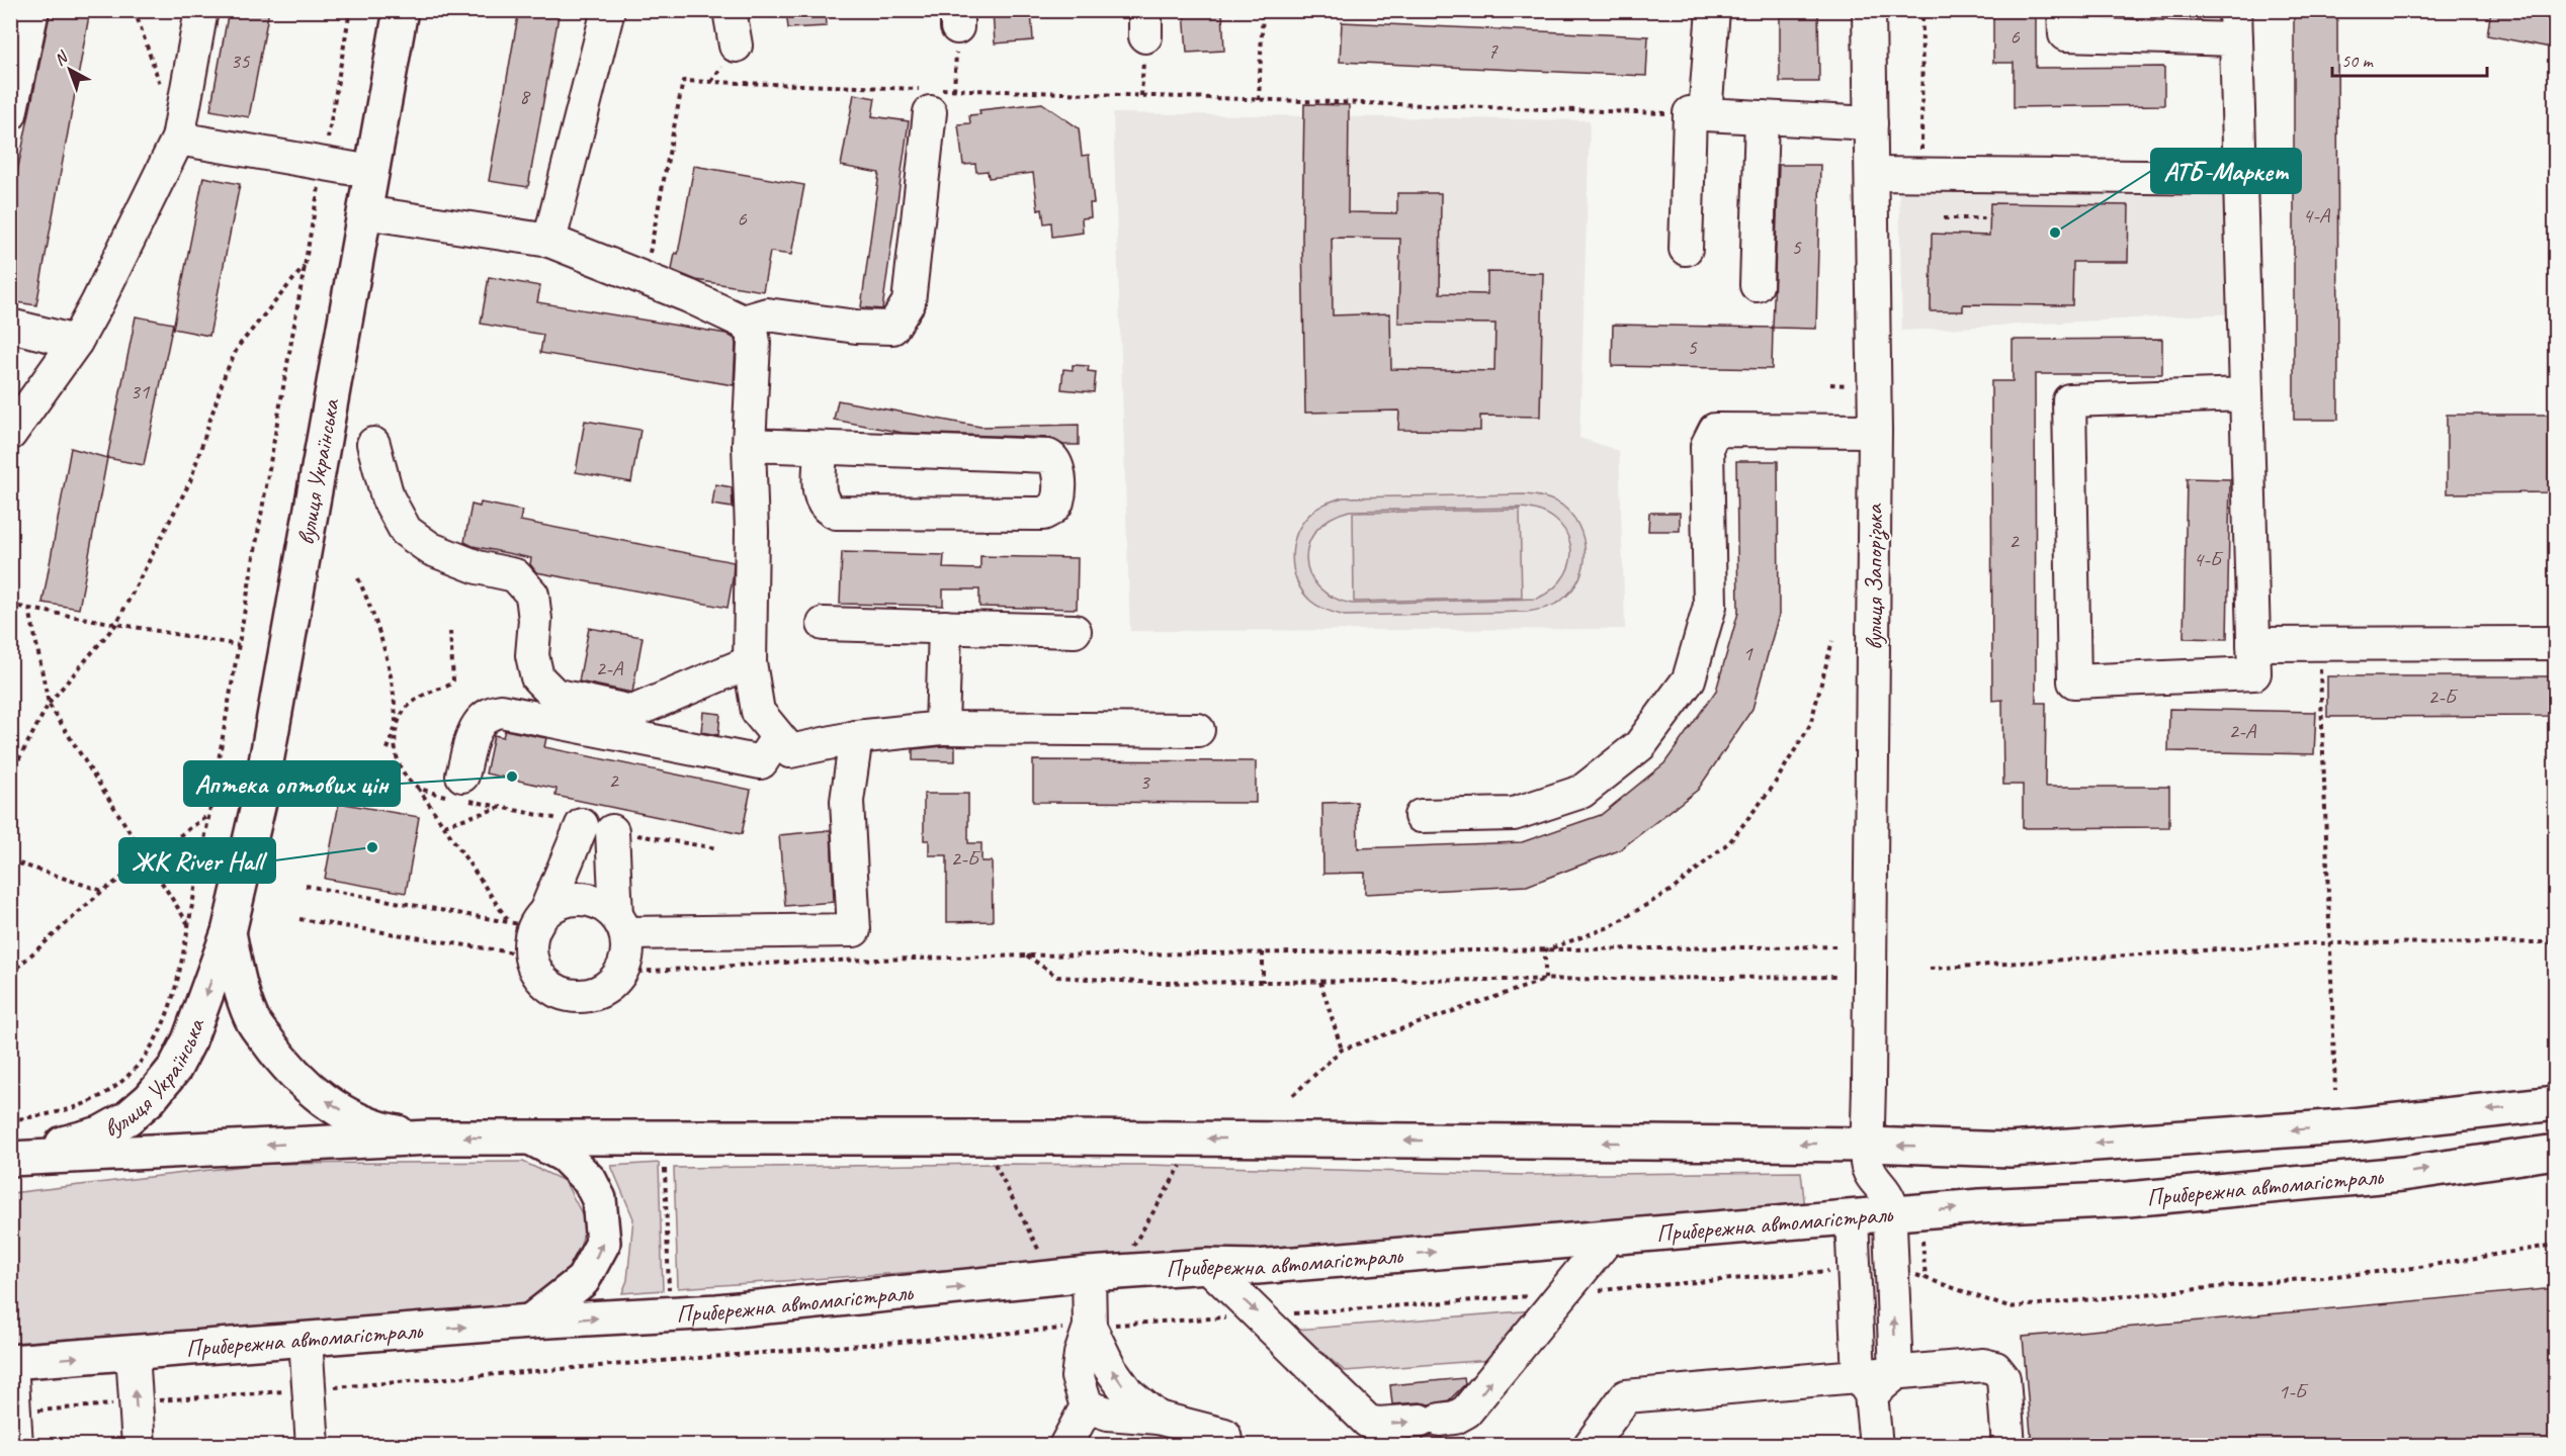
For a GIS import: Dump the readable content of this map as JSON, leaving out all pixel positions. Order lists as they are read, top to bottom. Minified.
{"streets":{"main road":["вулиця Українська","Прибережна автомагістраль"],"street":["вулиця Запорізька"]},"crossings":[["вулиця Запорізька","Прибережна автомагістраль"]],"places":["АТБ-Маркет","Аптека оптових цін","ЖК River Hall"],"house_numbers":["6","7","35","8","4-А","6","5","5","31","2","4-Б","1","2-А","2-Б","2-А","2","3","2-Б","1-Б"],"scale_bar":"50 m","north":"top left"}
